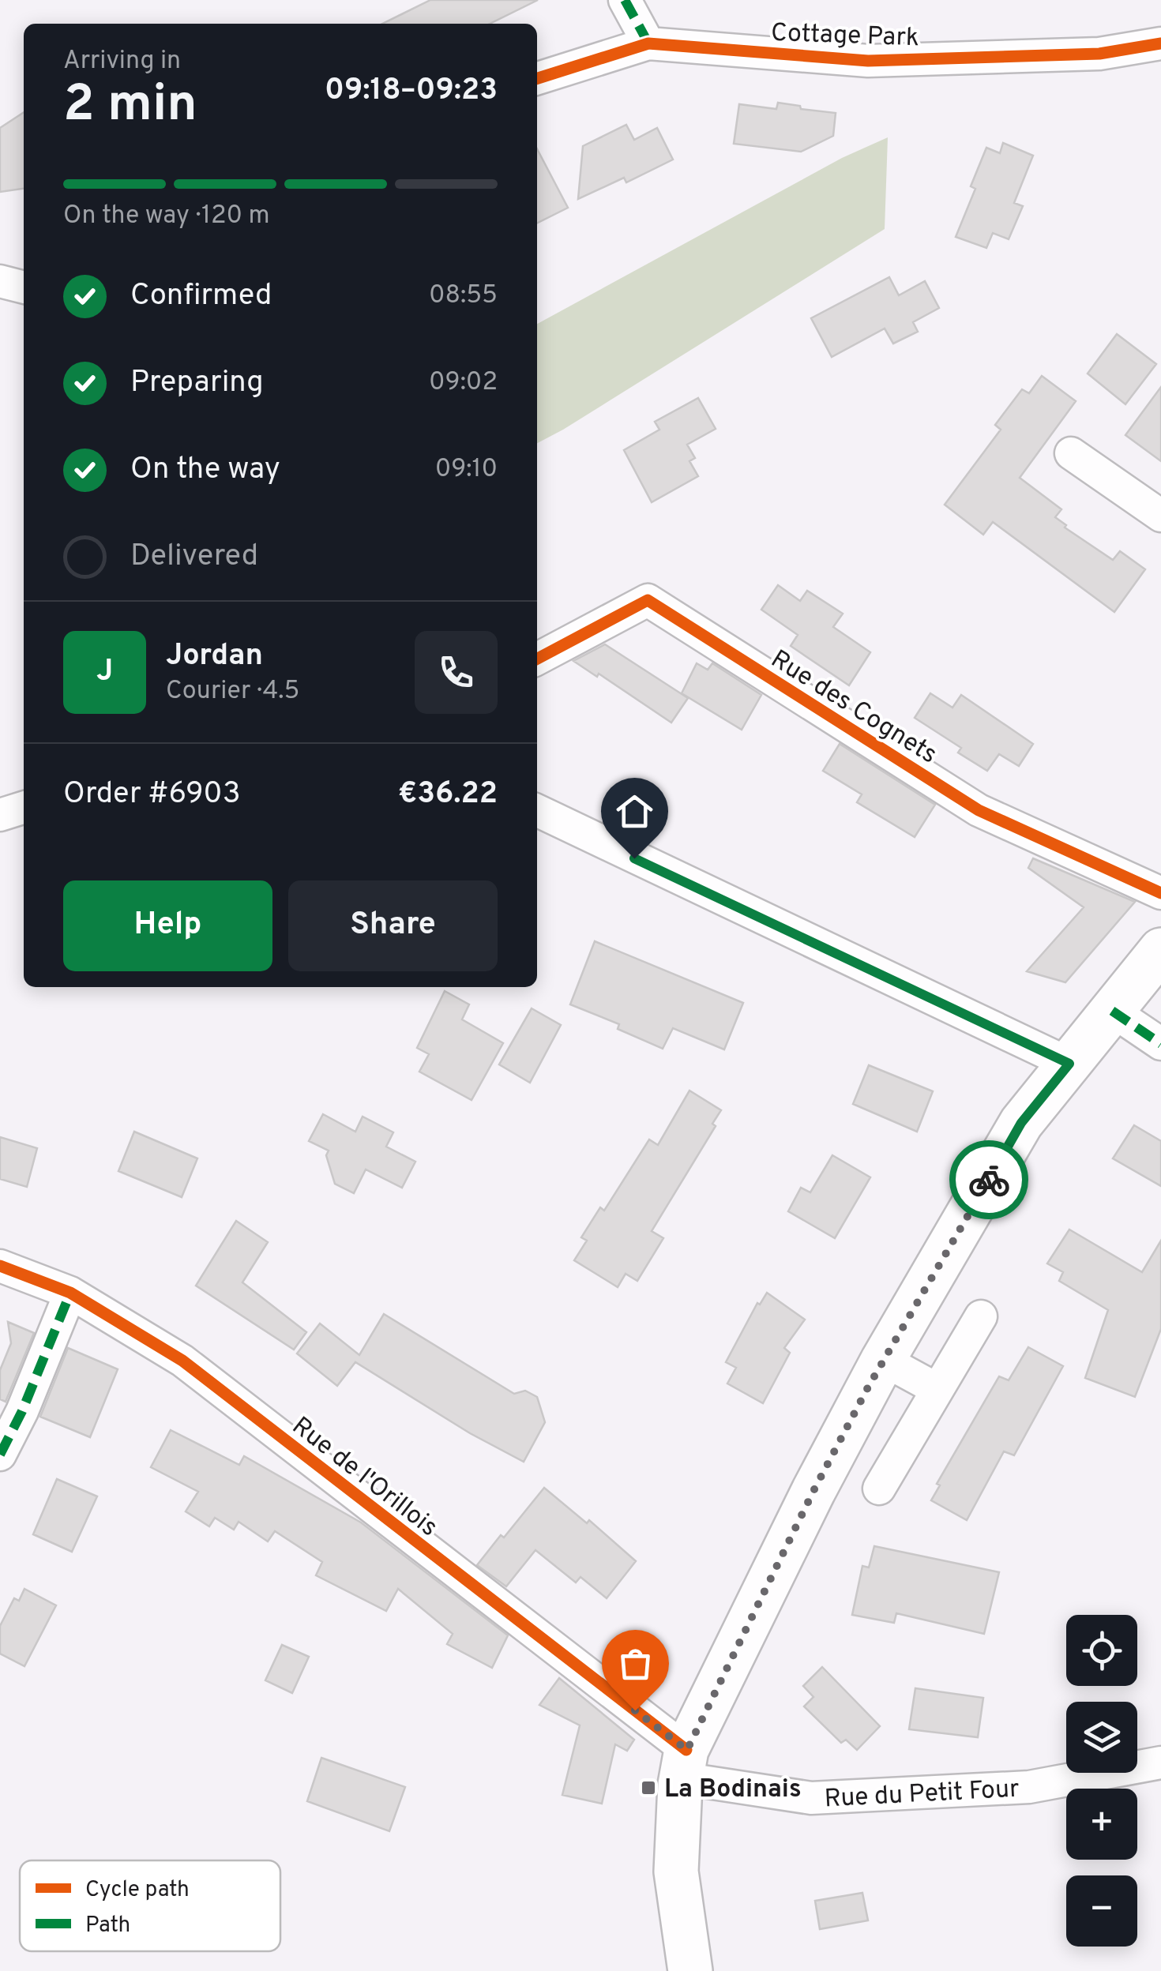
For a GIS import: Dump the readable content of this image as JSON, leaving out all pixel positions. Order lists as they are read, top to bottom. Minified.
{"streets":{"street":["Cottage Park","Rue des Cognets","Rue de l'Orillois","Rue du Petit Four"]},"crossings":[["Rue de l'Orillois","Rue du Petit Four"]],"places":{"transit":["La Bodinais"]},"legend":["Cycle path","Path"],"page":{"heading":["2 min","Arriving in","09:18–09:23"],"panel":["Jordan","Courier · 4.5","Order #6903","€36.22"],"bar":"On the way · 120 m","list":[["Confirmed","08:55"],["Preparing","09:02"],["On the way","09:10"],"Delivered"],"round":"J","buttons":["Help","Share"],"map_buttons":["+","−"]}}
